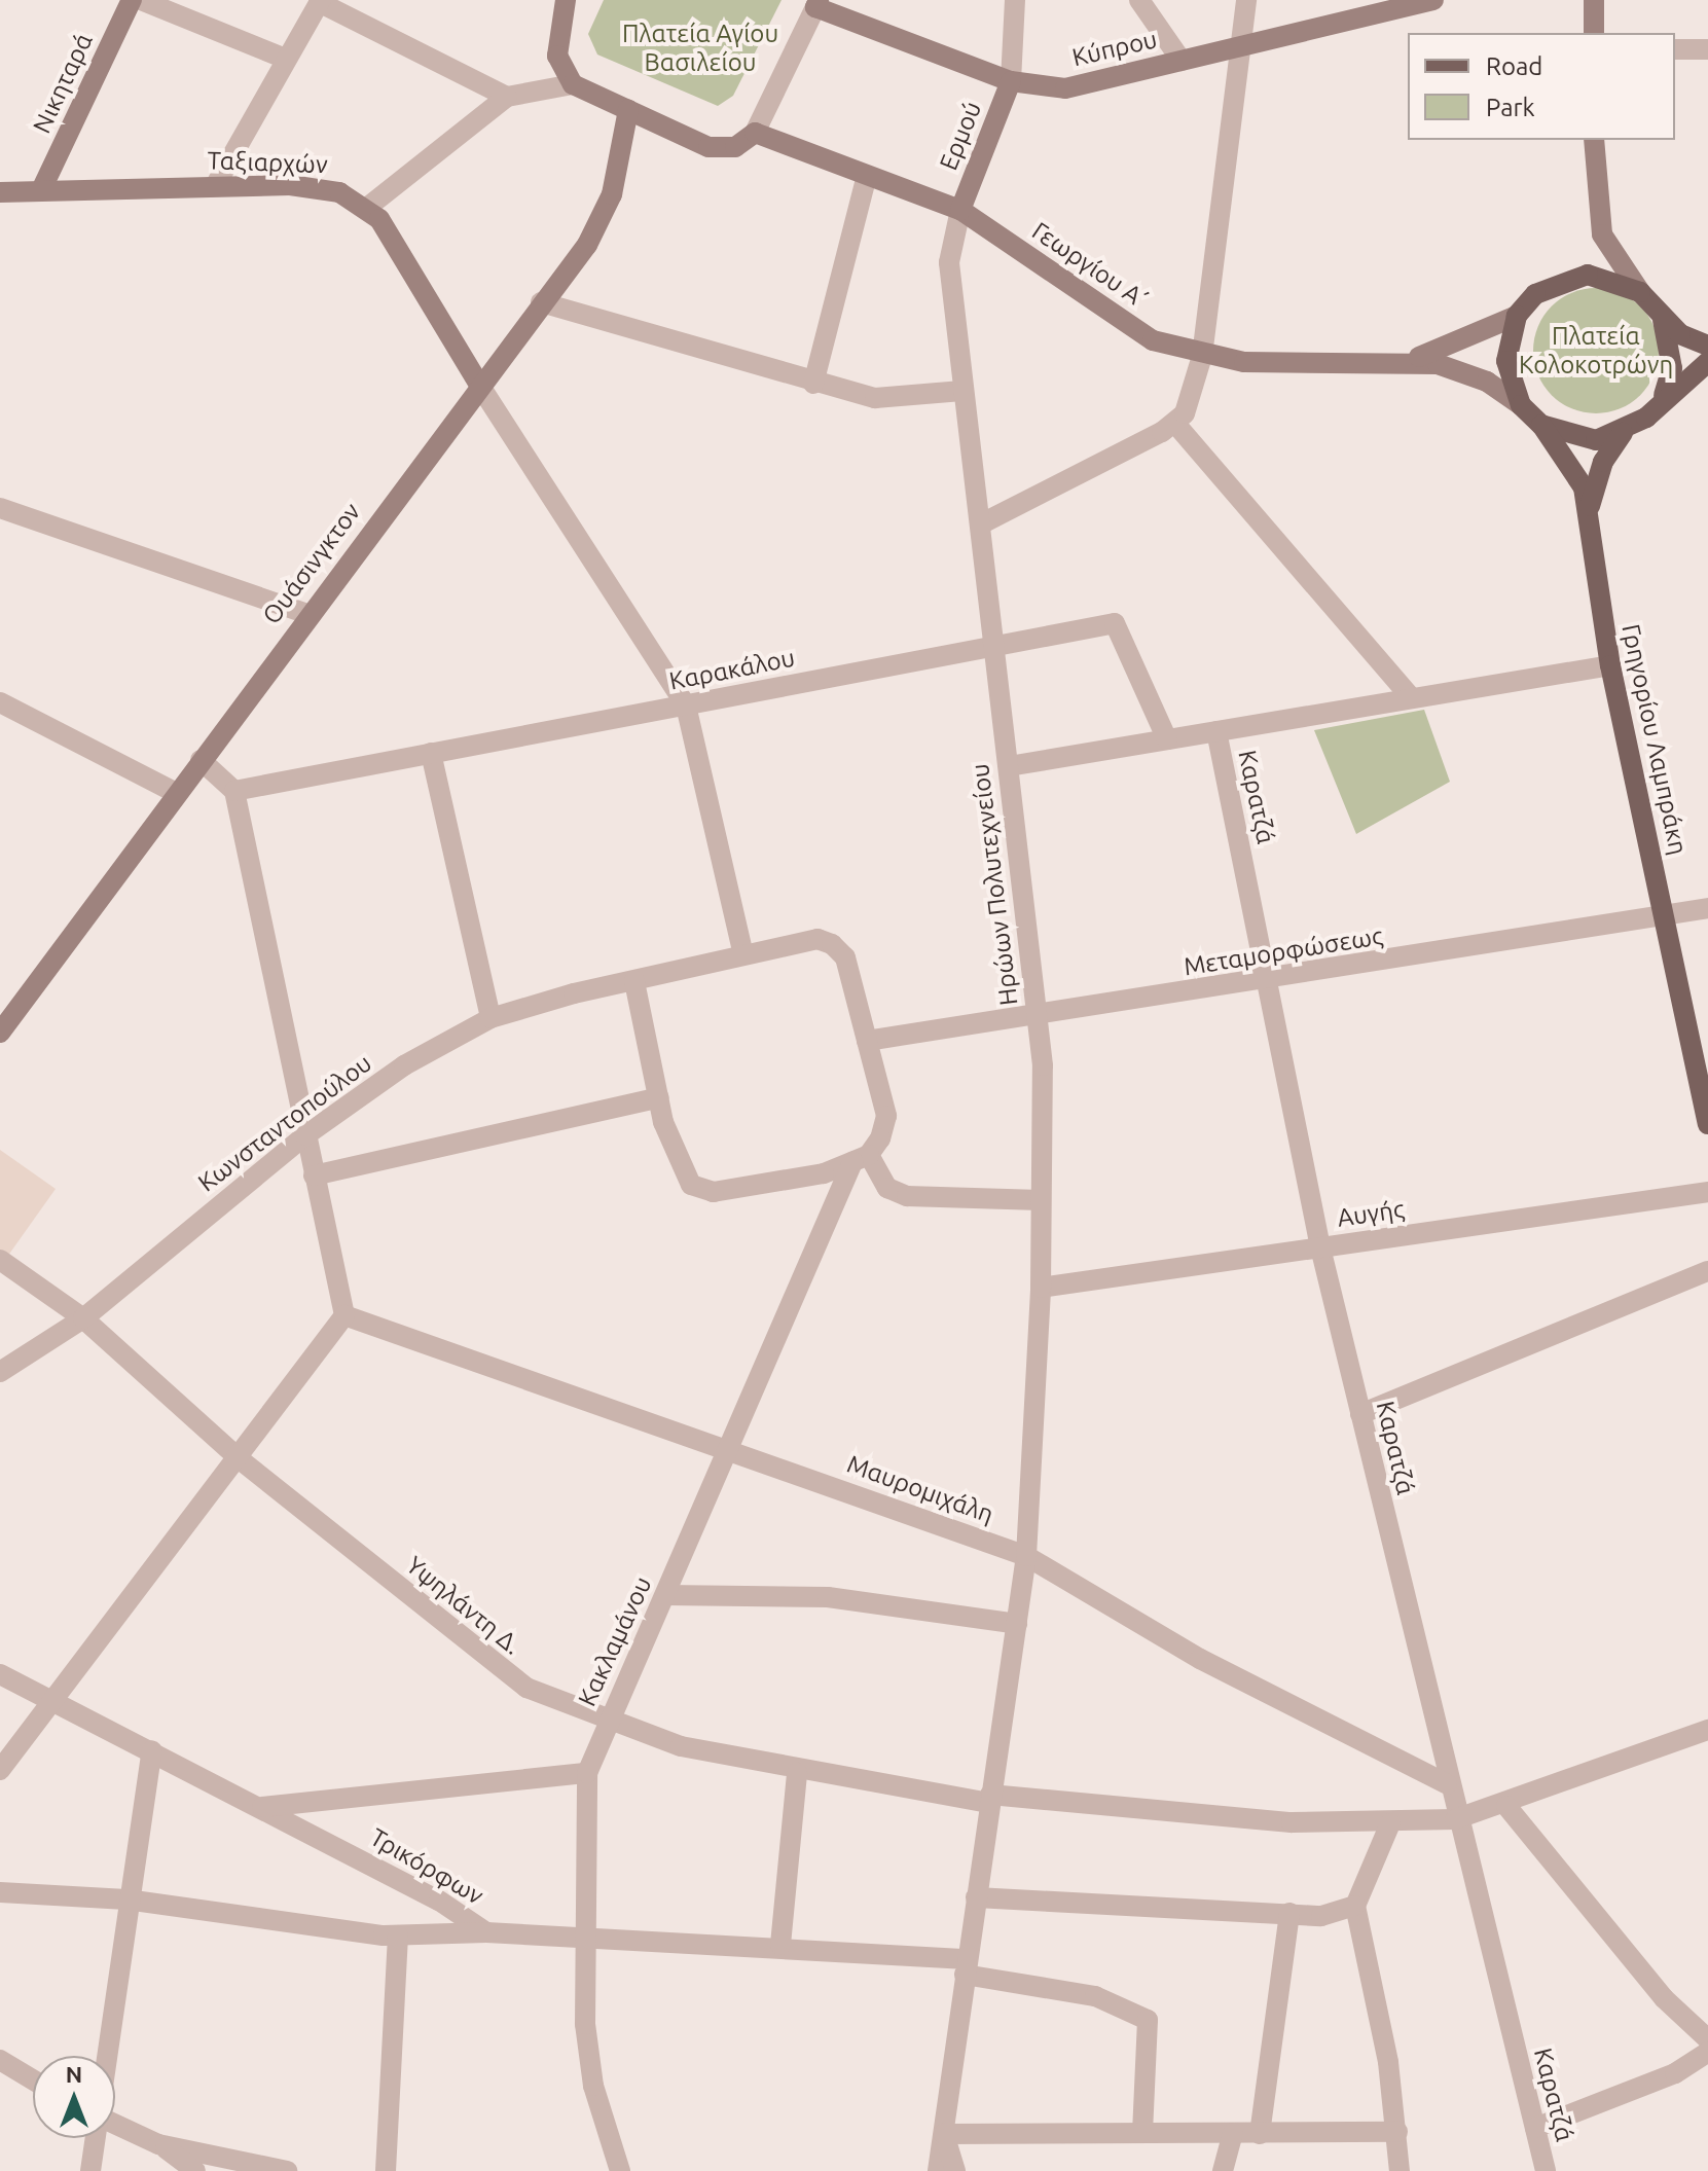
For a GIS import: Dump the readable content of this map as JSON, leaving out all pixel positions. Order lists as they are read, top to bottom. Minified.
{"streets":{"main road":["Κύπρου","Νικηταρά","Ερμού","Ταξιαρχών","Γεωργίου Α΄","Ουάσινγκτον","Γρηγορίου Λαμπράκη"],"street":["Καρακάλου","Καρατζά","Ηρώων Πολυτεχνείου","Μεταμορφώσεως","Κωνσταντοπούλου","Αυγής","Μαυρομιχάλη","Υψηλάντη Δ.","Κακλαμάνου","Τρικόρφων"]},"crossings":[["Κύπρου","Ερμού"],["Νικηταρά","Ταξιαρχών"],["Ερμού","Γεωργίου Α΄"],["Ερμού","Ηρώων Πολυτεχνείου"],["Γεωργίου Α΄","Γρηγορίου Λαμπράκη"],["Γεωργίου Α΄","Ηρώων Πολυτεχνείου"],["Καρακάλου","Ηρώων Πολυτεχνείου"],["Γρηγορίου Λαμπράκη","Μεταμορφώσεως"],["Καρατζά","Μεταμορφώσεως"],["Καρατζά","Αυγής"],["Καρατζά","Μαυρομιχάλη"],["Καρατζά","Υψηλάντη Δ."],["Ηρώων Πολυτεχνείου","Μεταμορφώσεως"],["Ηρώων Πολυτεχνείου","Αυγής"],["Ηρώων Πολυτεχνείου","Μαυρομιχάλη"],["Ηρώων Πολυτεχνείου","Υψηλάντη Δ."],["Ηρώων Πολυτεχνείου","Τρικόρφων"],["Μεταμορφώσεως","Κωνσταντοπούλου"],["Μεταμορφώσεως","Κακλαμάνου"],["Κωνσταντοπούλου","Υψηλάντη Δ."],["Κωνσταντοπούλου","Κακλαμάνου"],["Μαυρομιχάλη","Κακλαμάνου"],["Υψηλάντη Δ.","Κακλαμάνου"],["Κακλαμάνου","Τρικόρφων"]],"parks":["Πλατεία Αγίου Βασιλείου","Πλατεία Κολοκοτρώνη"],"legend":["Road","Park"],"north":"top"}
